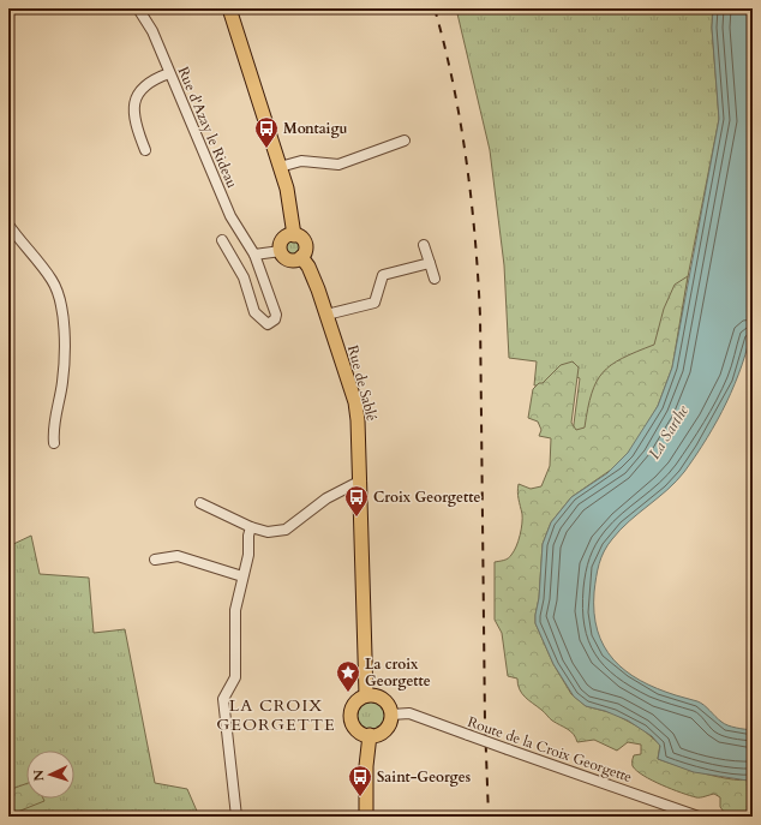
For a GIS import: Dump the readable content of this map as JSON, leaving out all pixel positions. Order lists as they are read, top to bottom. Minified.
{"streets":{"main road":["Rue de Sablé"],"street":["Rue d'Azay le Rideau","Route de la Croix Georgette"]},"crossings":[["Rue de Sablé","Route de la Croix Georgette"]],"districts":["LA CROIX GEORGETTE"],"water":["La Sarthe"],"places":{"bus stop":["Montaigu","Croix Georgette","Saint-Georges"],"place":["La croix Georgette"]},"north":"left"}
